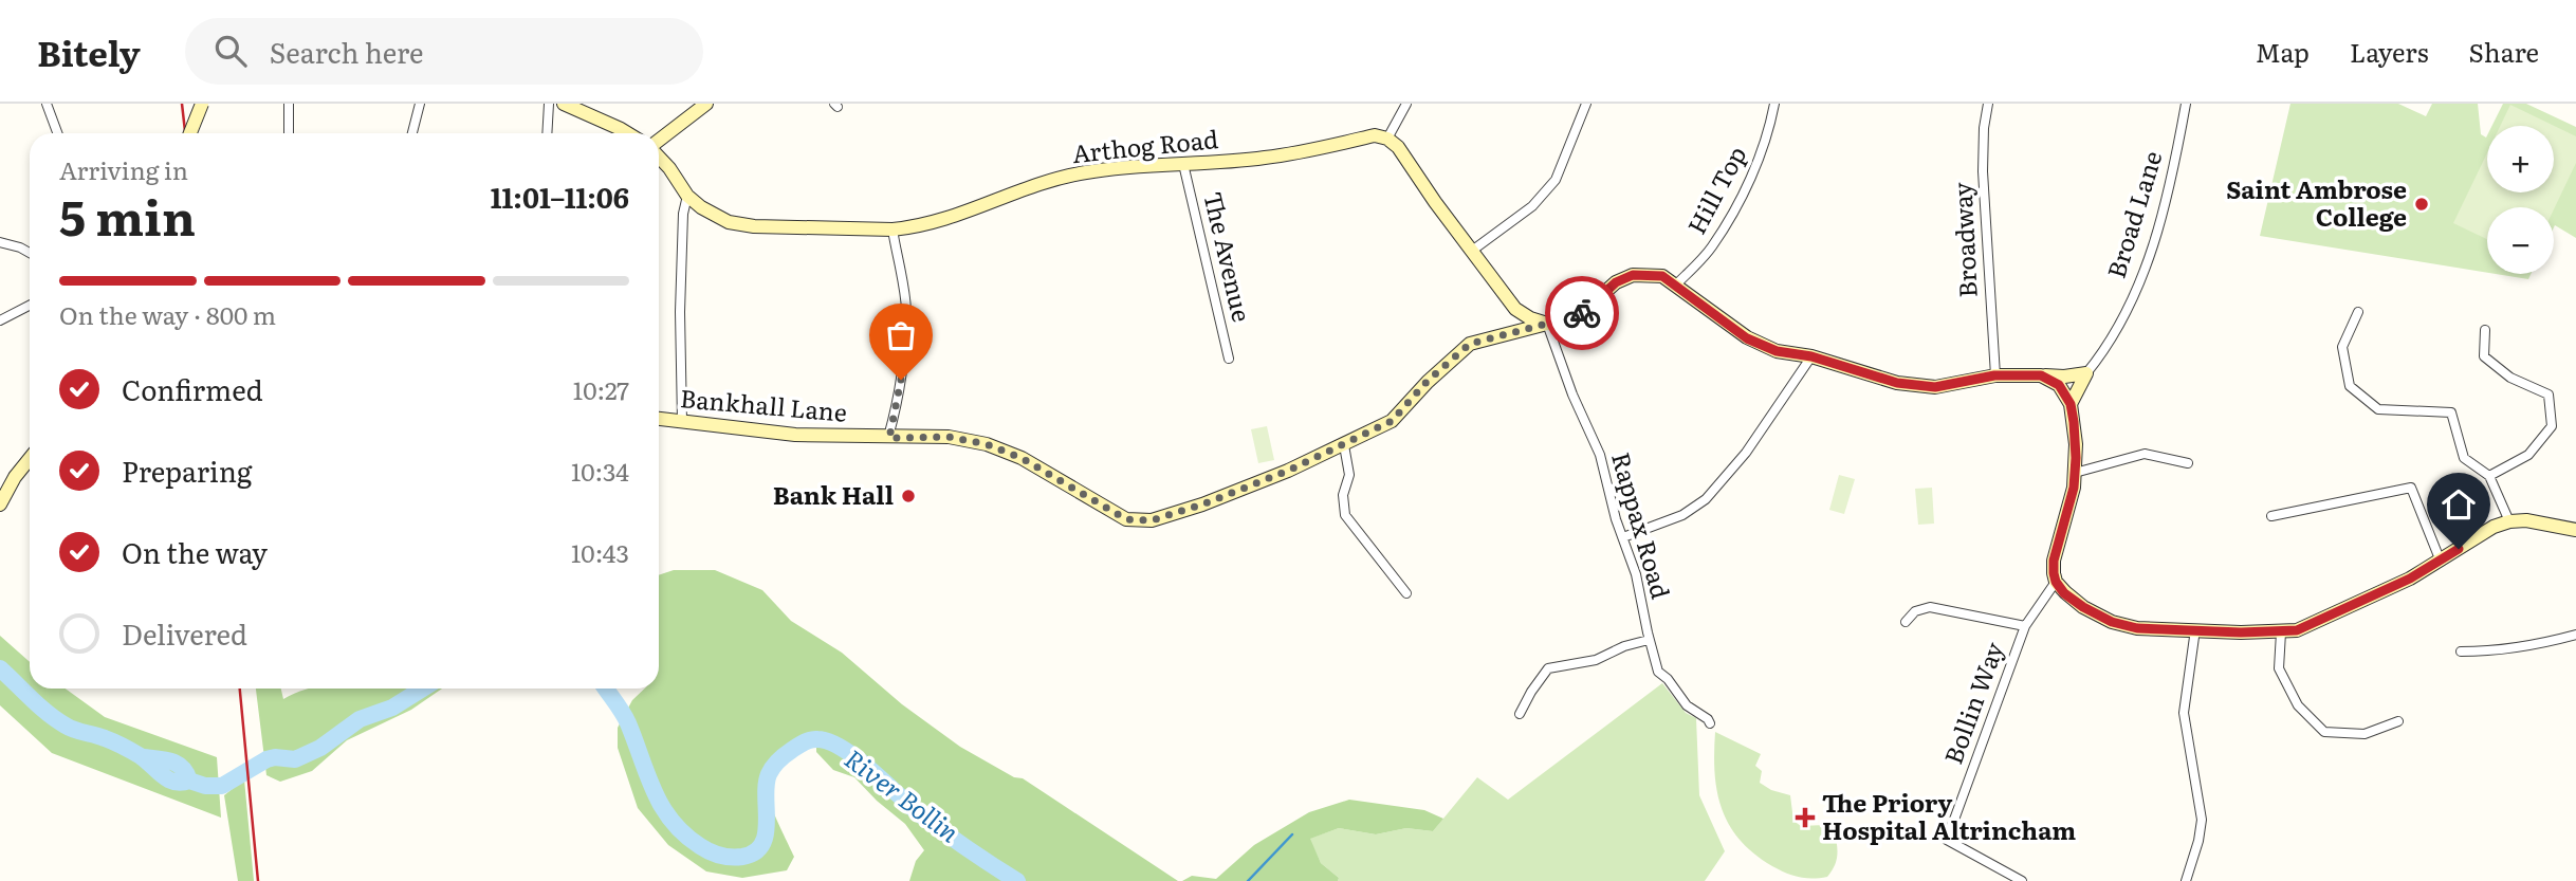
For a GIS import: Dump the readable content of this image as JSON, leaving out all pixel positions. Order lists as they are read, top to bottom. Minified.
{"streets":{"street":["Arthog Road","Hill Top","Broad Lane","Broadway","The Avenue","Bankhall Lane","Rappax Road","Bollin Way"]},"crossings":[["Arthog Road","The Avenue"],["Hill Top","Bankhall Lane"],["Broad Lane","Bankhall Lane"],["Broadway","Bankhall Lane"],["Bankhall Lane","Rappax Road"]],"water":["River Bollin"],"places":{"other":["Saint Ambrose College","Bank Hall"],"health":["The Priory Hospital Altrincham"]},"page":{"header":"Bitely","search":"Search here","nav":["Map","Layers","Share"],"map_buttons":["+","−"],"heading":["5 min","Arriving in","11:01–11:06"],"bar":"On the way · 800 m","list":[["Confirmed","10:27"],["Preparing","10:34"],["On the way","10:43"],"Delivered"]}}
